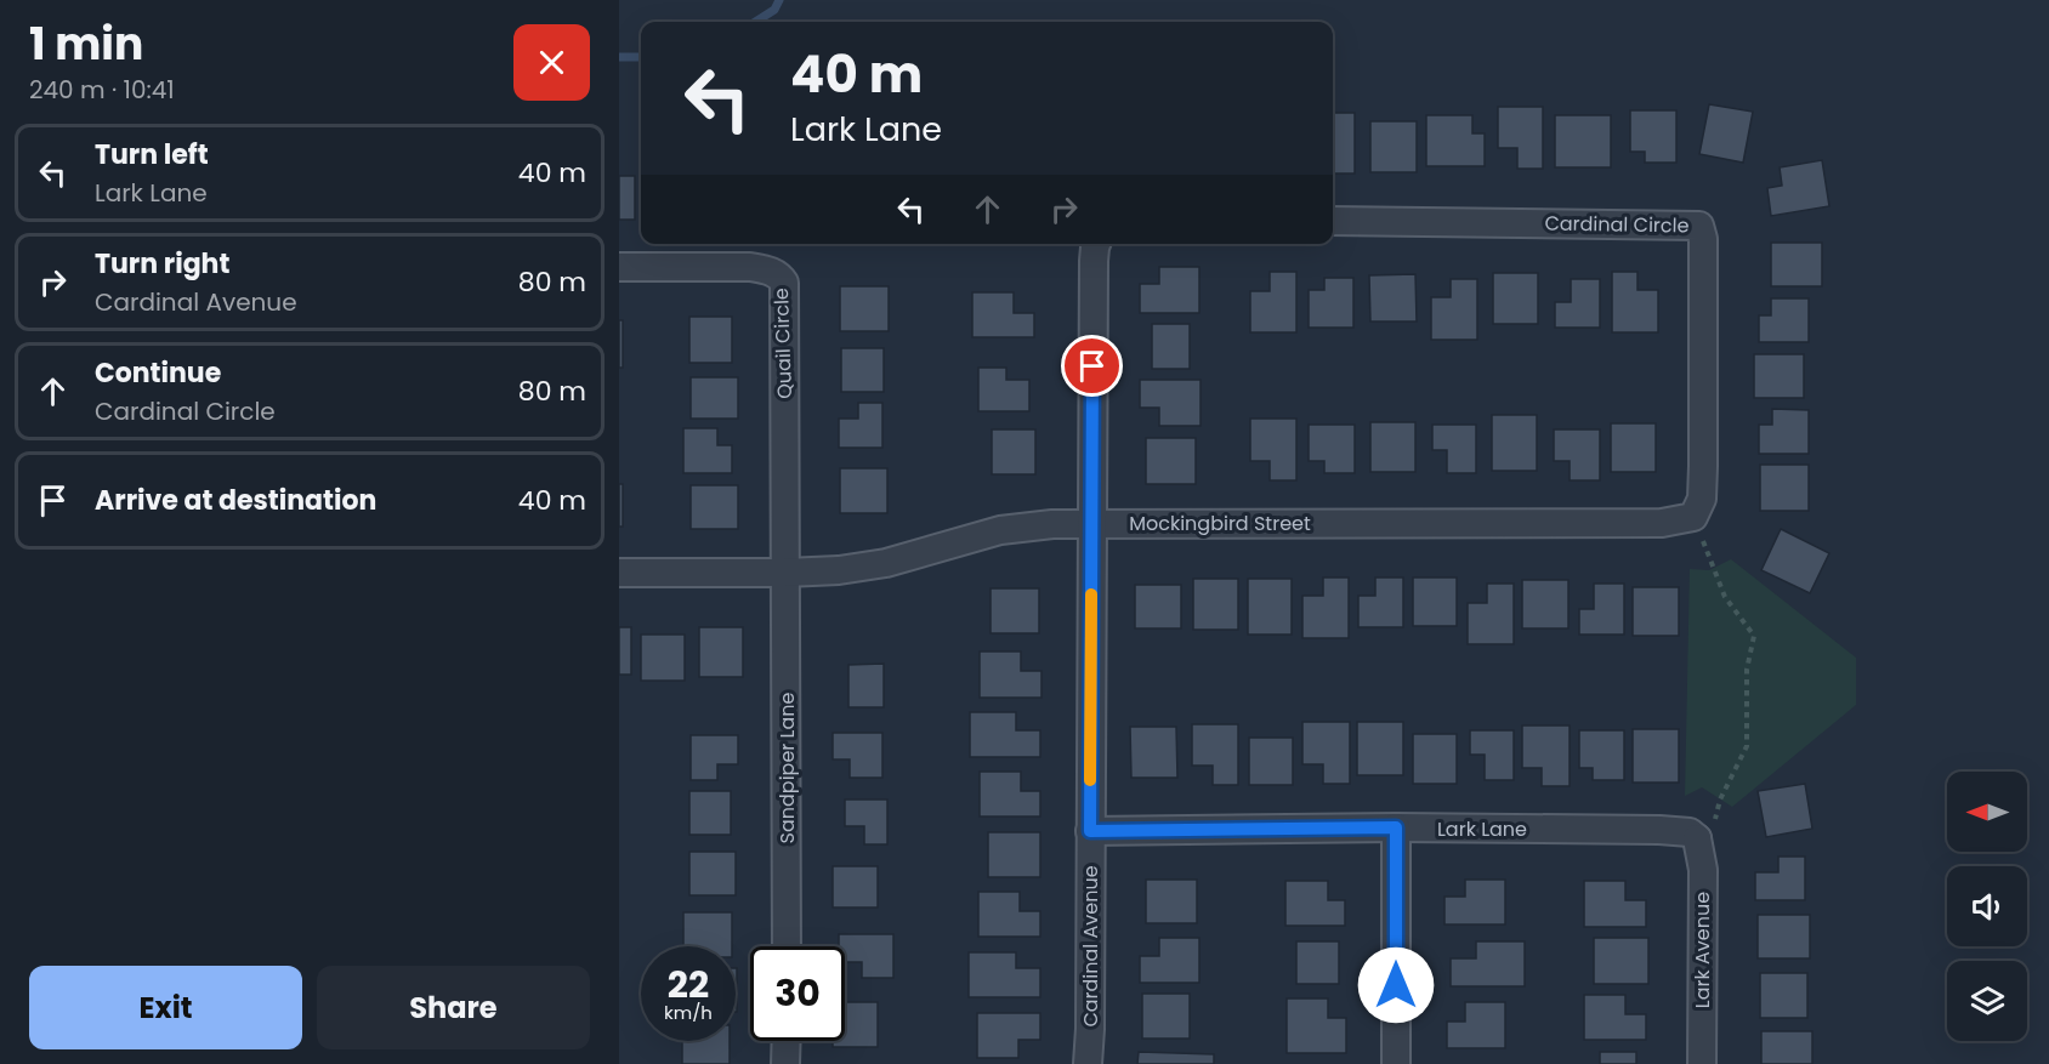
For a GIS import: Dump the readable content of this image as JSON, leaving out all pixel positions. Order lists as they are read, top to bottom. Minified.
{"streets":{"street":["Cardinal Circle","Quail Circle","Mockingbird Street","Sandpiper Lane","Lark Lane","Cardinal Avenue","Lark Avenue"]},"crossings":[["Cardinal Circle","Mockingbird Street"],["Quail Circle","Mockingbird Street"],["Quail Circle","Sandpiper Lane"],["Mockingbird Street","Sandpiper Lane"],["Mockingbird Street","Cardinal Avenue"],["Lark Lane","Cardinal Avenue"],["Lark Lane","Lark Avenue"]],"north":"left","page":{"heading":["1 min","240 m · 10:41"],"turn":["40 m","Lark Lane"],"list":[{"name":"Turn left","note":"Lark Lane","value":"40 m"},{"name":"Turn right","note":"Cardinal Avenue","value":"80 m"},{"name":"Continue","note":"Cardinal Circle","value":"80 m"},{"name":"Arrive at destination","value":"40 m"}],"speed":"22 km/h","limit":"30","buttons":["Exit","Share"]}}
